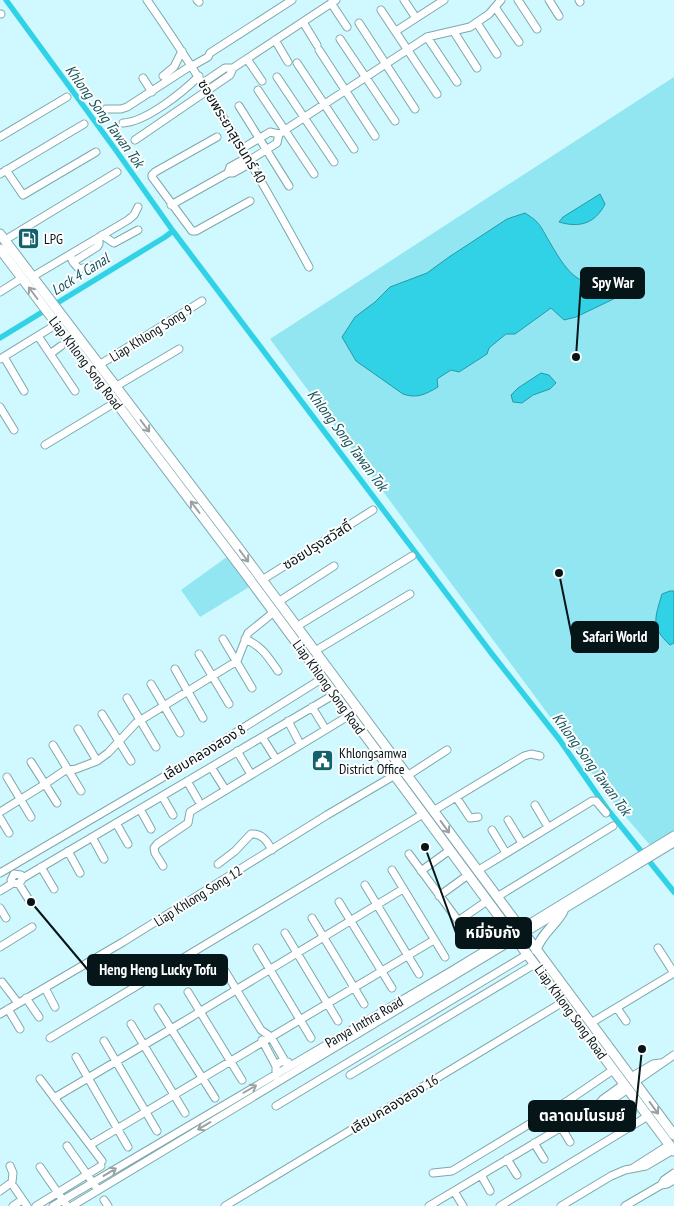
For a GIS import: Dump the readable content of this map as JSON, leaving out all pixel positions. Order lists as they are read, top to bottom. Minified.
{"streets":{"main road":["Liap Khlong Song Road"],"street":["ซอยพระยาสุเรนทร์ 40","Liap Khlong Song 9","ซอยปรุงสวัสดิ์","เลียบคลองสอง 8","Liap Khlong Song 12","Panya Inthra Road","เลียบคลองสอง 16"]},"crossings":[["Liap Khlong Song 9","Liap Khlong Song Road"],["Liap Khlong Song Road","ซอยปรุงสวัสดิ์"],["Liap Khlong Song Road","เลียบคลองสอง 8"],["Liap Khlong Song Road","Liap Khlong Song 12"],["Liap Khlong Song Road","Panya Inthra Road"],["Liap Khlong Song Road","เลียบคลองสอง 16"]],"water":["Khlong Song Tawan Tok","Lock 4 Canal"],"places":{"fuel station":["LPG"],"other":["Spy War","Safari World","หมี่จับกัง","Heng Heng Lucky Tofu","ตลาดมโนรมย์"],"public building":["Khlongsamwa District Office"]}}
